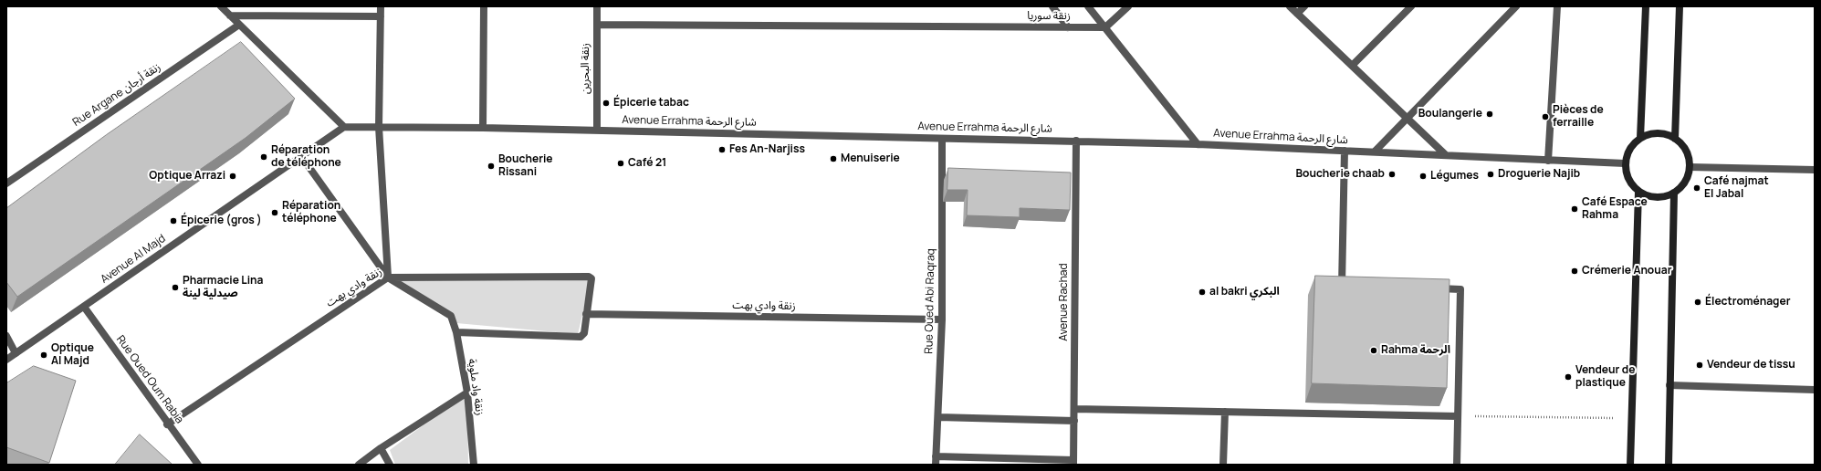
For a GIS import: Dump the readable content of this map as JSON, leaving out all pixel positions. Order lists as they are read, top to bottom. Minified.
{"streets":{"street":["زنقة سوريا","زنقة البحرين","Rue Argane زنقة أرجان","Avenue Errahma شارع الرحمة","Avenue Al Majd","زنقة وادي بهت","Rue Oued Abi Raqraq","Avenue Rachad","Rue Oued Oum Rabia","زنقة واد ملوية"]},"crossings":[["زنقة سوريا","زنقة البحرين"],["زنقة البحرين","Avenue Errahma شارع الرحمة"],["Avenue Errahma شارع الرحمة","Avenue Al Majd"],["Avenue Errahma شارع الرحمة","Rue Oued Abi Raqraq"],["Avenue Errahma شارع الرحمة","Avenue Rachad"],["Avenue Al Majd","Rue Oued Oum Rabia"],["زنقة وادي بهت","Rue Oued Abi Raqraq"],["زنقة وادي بهت","Rue Oued Oum Rabia"],["زنقة وادي بهت","زنقة واد ملوية"]],"places":["Épicerie tabac","Boulangerie","Pièces de ferraille","Fes An-Narjiss","Réparation de téléphone","Menuiserie","Café 21","Boucherie Rissani","Boucherie chaab","Droguerie Najib","Optique Arrazi","Légumes","Café najmat El Jabal","Café Espace Rahma","Réparation téléphone","Épicerie (gros )","Crémerie Anouar","Pharmacie Lina صيدلية لينة","al bakri البكري","Électroménager","Rahma الرحمة","Optique Al Majd","Vendeur de tissu","Vendeur de plastique"]}
